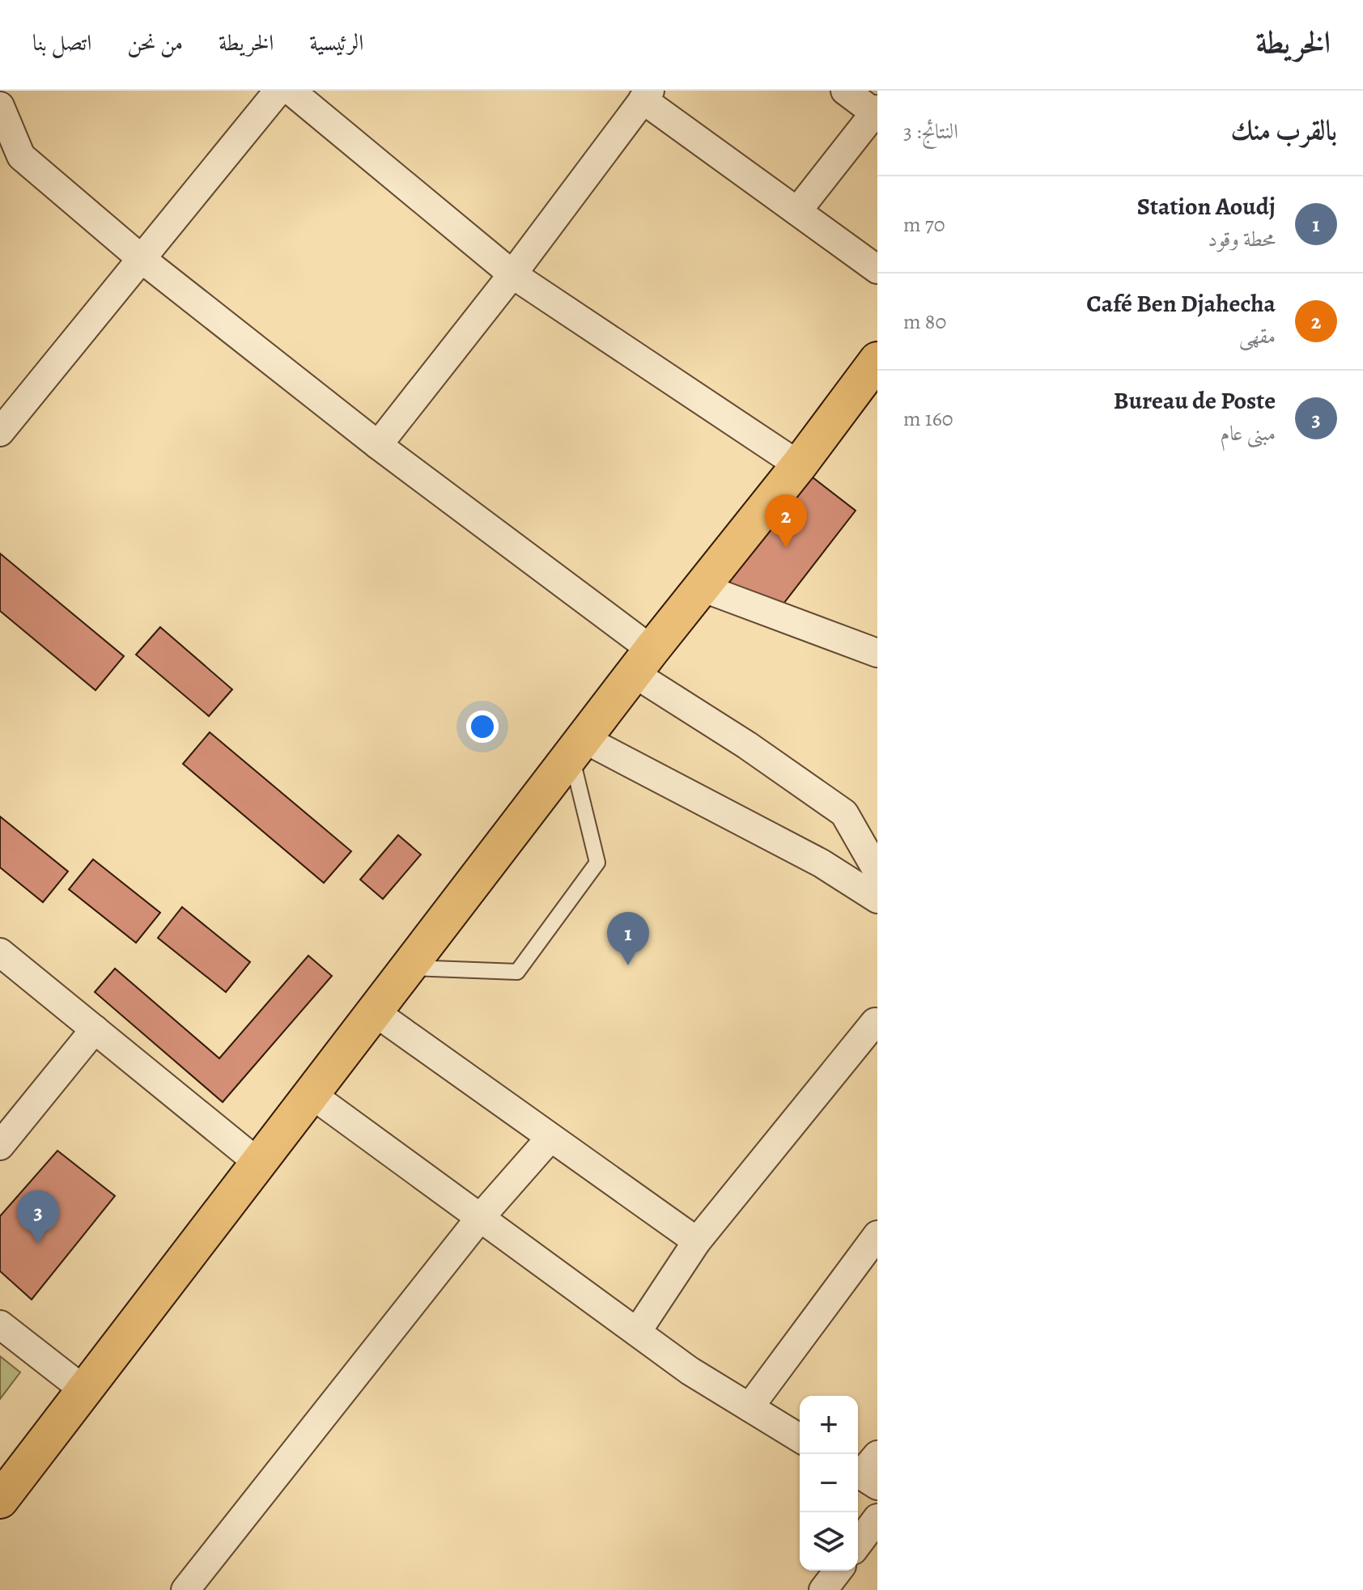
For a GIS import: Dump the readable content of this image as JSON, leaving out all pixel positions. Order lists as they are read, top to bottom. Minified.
{"page":{"header":"الخريطة","nav":["الرئيسية","الخريطة","من نحن","اتصل بنا"],"heading":["بالقرب منك","النتائج: 3"],"list":[{"mark":"1","name":"Station Aoudj","note":"محطة وقود","value":"70 m"},{"mark":"2","name":"Café Ben Djahecha","note":"مقهى","value":"80 m"},{"mark":"3","name":"Bureau de Poste","note":"مبنى عام","value":"160 m"}],"pins":["2","1","3"],"map_buttons":["+","−"]}}
